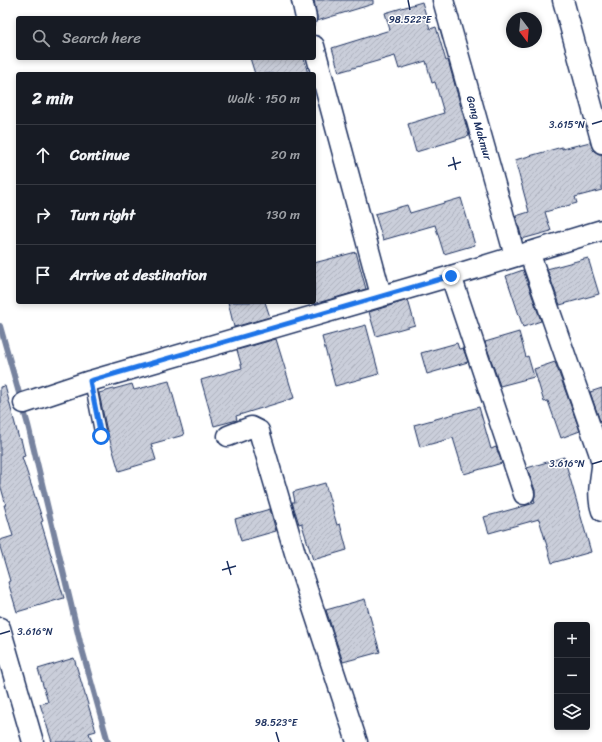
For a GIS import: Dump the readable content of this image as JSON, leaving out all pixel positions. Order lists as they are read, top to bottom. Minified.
{"streets":{"street":["Gang Makmur"]},"north":"bottom","page":{"search":"Search here","heading":["2 min","Walk · 150 m"],"list":[["Continue","20 m"],["Turn right","130 m"],"Arrive at destination"],"map_buttons":["+","−"]},"coordinates":["98.522°E","3.615°N","3.616°N","98.523°E"]}
